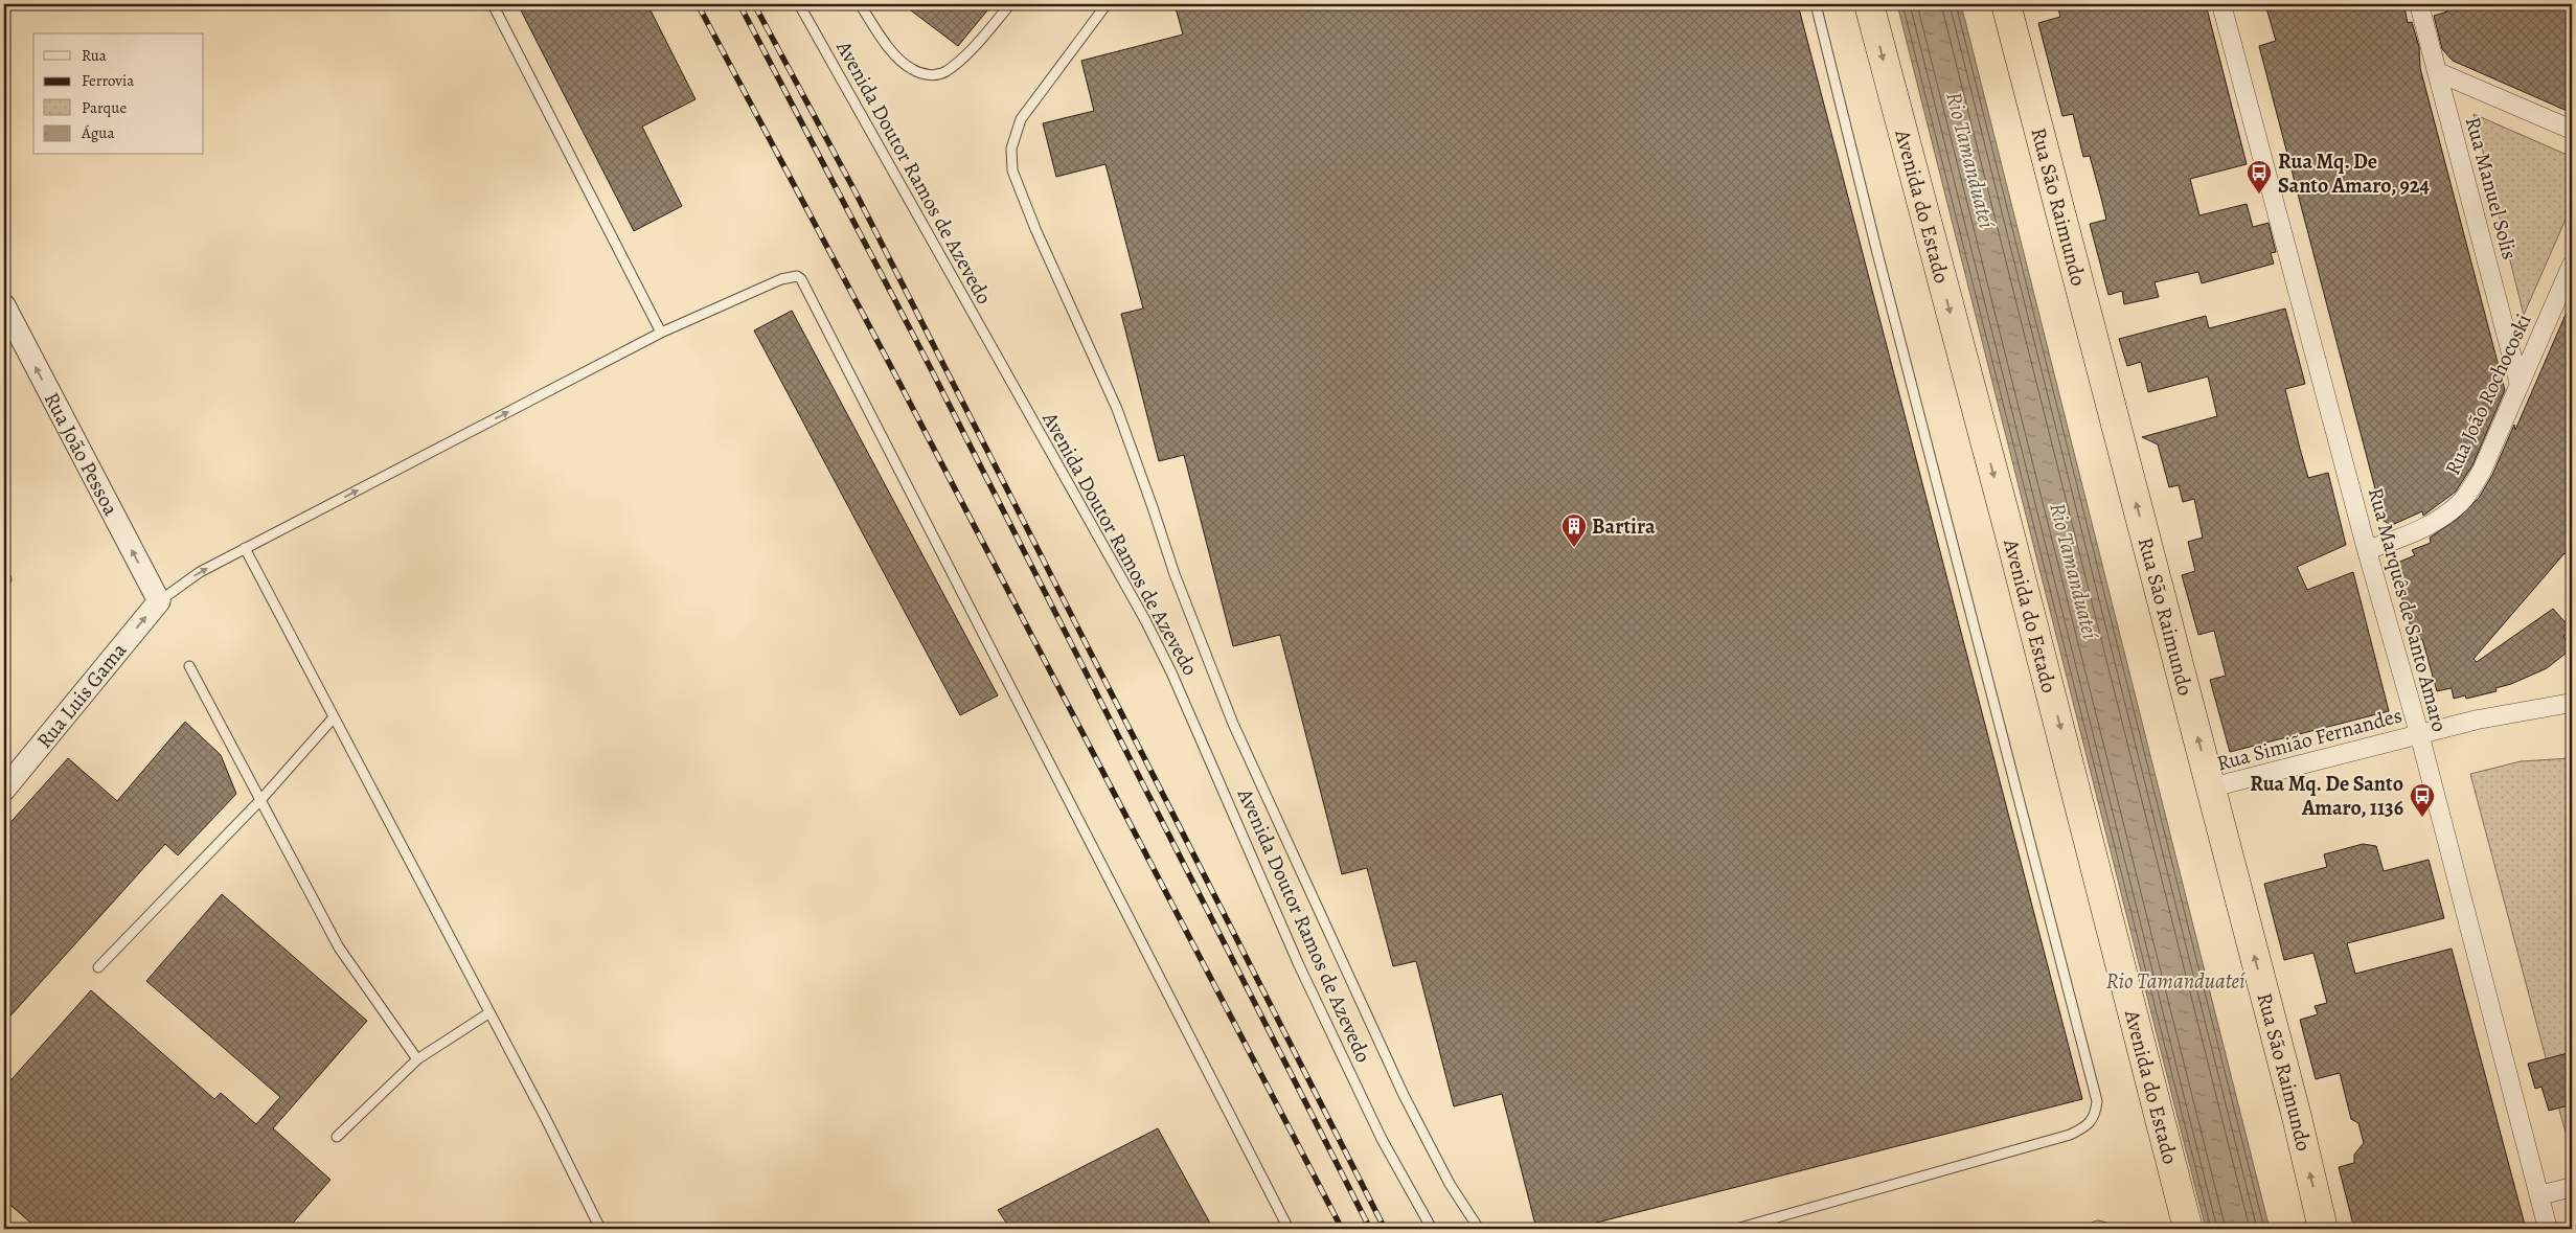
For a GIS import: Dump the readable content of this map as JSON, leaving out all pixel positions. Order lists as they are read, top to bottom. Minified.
{"streets":{"highway":["Rua São Raimundo","Avenida do Estado"],"street":["Rua Manuel Solis","Rua João Rochocoski","Rua João Pessoa","Rua Marquês de Santo Amaro","Rua Luis Gama","Rua Simião Fernandes"],"lane":["Avenida Doutor Ramos de Azevedo"]},"crossings":[["Rua Manuel Solis","Rua João Rochocoski"],["Rua São Raimundo","Rua Simião Fernandes"],["Rua João Rochocoski","Rua Marquês de Santo Amaro"],["Rua João Pessoa","Rua Luis Gama"],["Rua Marquês de Santo Amaro","Rua Simião Fernandes"]],"one_way":["Rua São Raimundo","Avenida do Estado","Rua João Pessoa","Rua Luis Gama"],"water":["Rio Tamanduateí"],"places":{"bus stop":["Rua Mq. De Santo Amaro, 924","Rua Mq. De Santo Amaro, 1136"],"building":["Bartira"]},"legend":["Rua","Ferrovia","Parque","Água"]}
